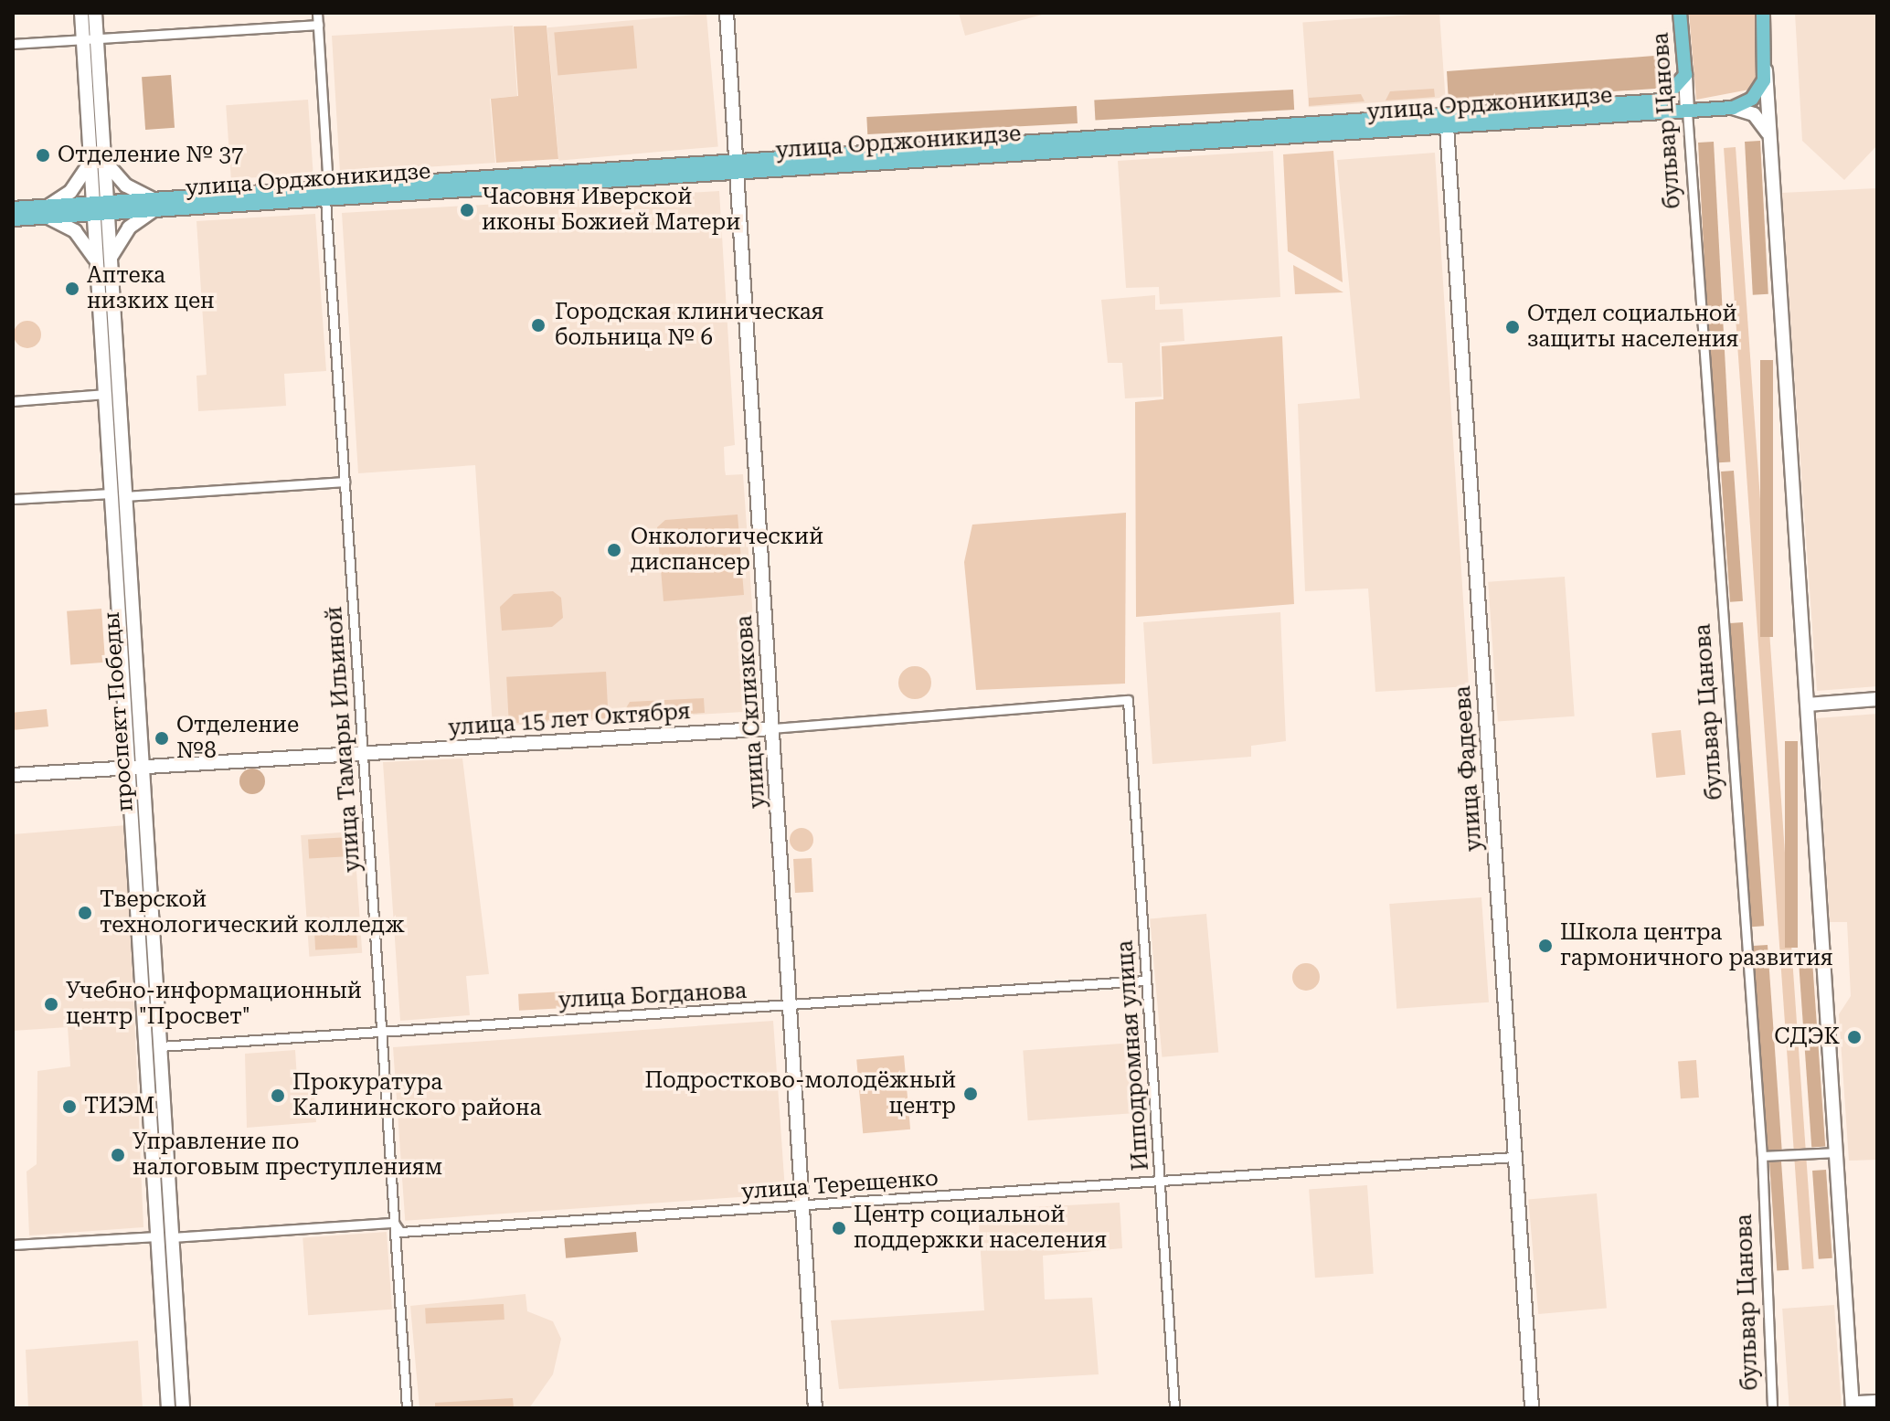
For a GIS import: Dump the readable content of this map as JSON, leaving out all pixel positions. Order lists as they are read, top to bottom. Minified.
{"streets":{"main road":["улица Орджоникидзе","бульвар Цанова"],"street":["проспект Победы","улица Склизкова","улица 15 лет Октября","улица Тамары Ильиной","улица Фадеева","улица Богданова","Ипподромная улица","улица Терещенко"]},"crossings":[["улица Орджоникидзе","бульвар Цанова"],["улица Орджоникидзе","проспект Победы"],["улица Орджоникидзе","улица Склизкова"],["улица Орджоникидзе","улица Тамары Ильиной"],["улица Орджоникидзе","улица Фадеева"],["проспект Победы","улица 15 лет Октября"],["проспект Победы","улица Богданова"],["проспект Победы","улица Терещенко"],["улица Склизкова","улица 15 лет Октября"],["улица Склизкова","улица Богданова"],["улица Склизкова","улица Терещенко"],["улица 15 лет Октября","улица Тамары Ильиной"],["улица 15 лет Октября","Ипподромная улица"],["улица Тамары Ильиной","улица Богданова"],["улица Тамары Ильиной","улица Терещенко"],["улица Фадеева","улица Терещенко"],["улица Богданова","Ипподромная улица"],["Ипподромная улица","улица Терещенко"]],"places":["Отделение № 37","Часовня Иверской иконы Божией Матери","Аптека низких цен","Городская клиническая больница № 6","Отдел социальной защиты населения","Онкологический диспансер","Отделение №8","Тверской технологический колледж","Школа центра гармоничного развития","Учебно-информационный центр \"Просвет\"","СДЭК","Подростково-молодёжный центр","Прокуратура Калининского района","ТИЭМ","Управление по налоговым преступлениям","Центр социальной поддержки населения"]}
